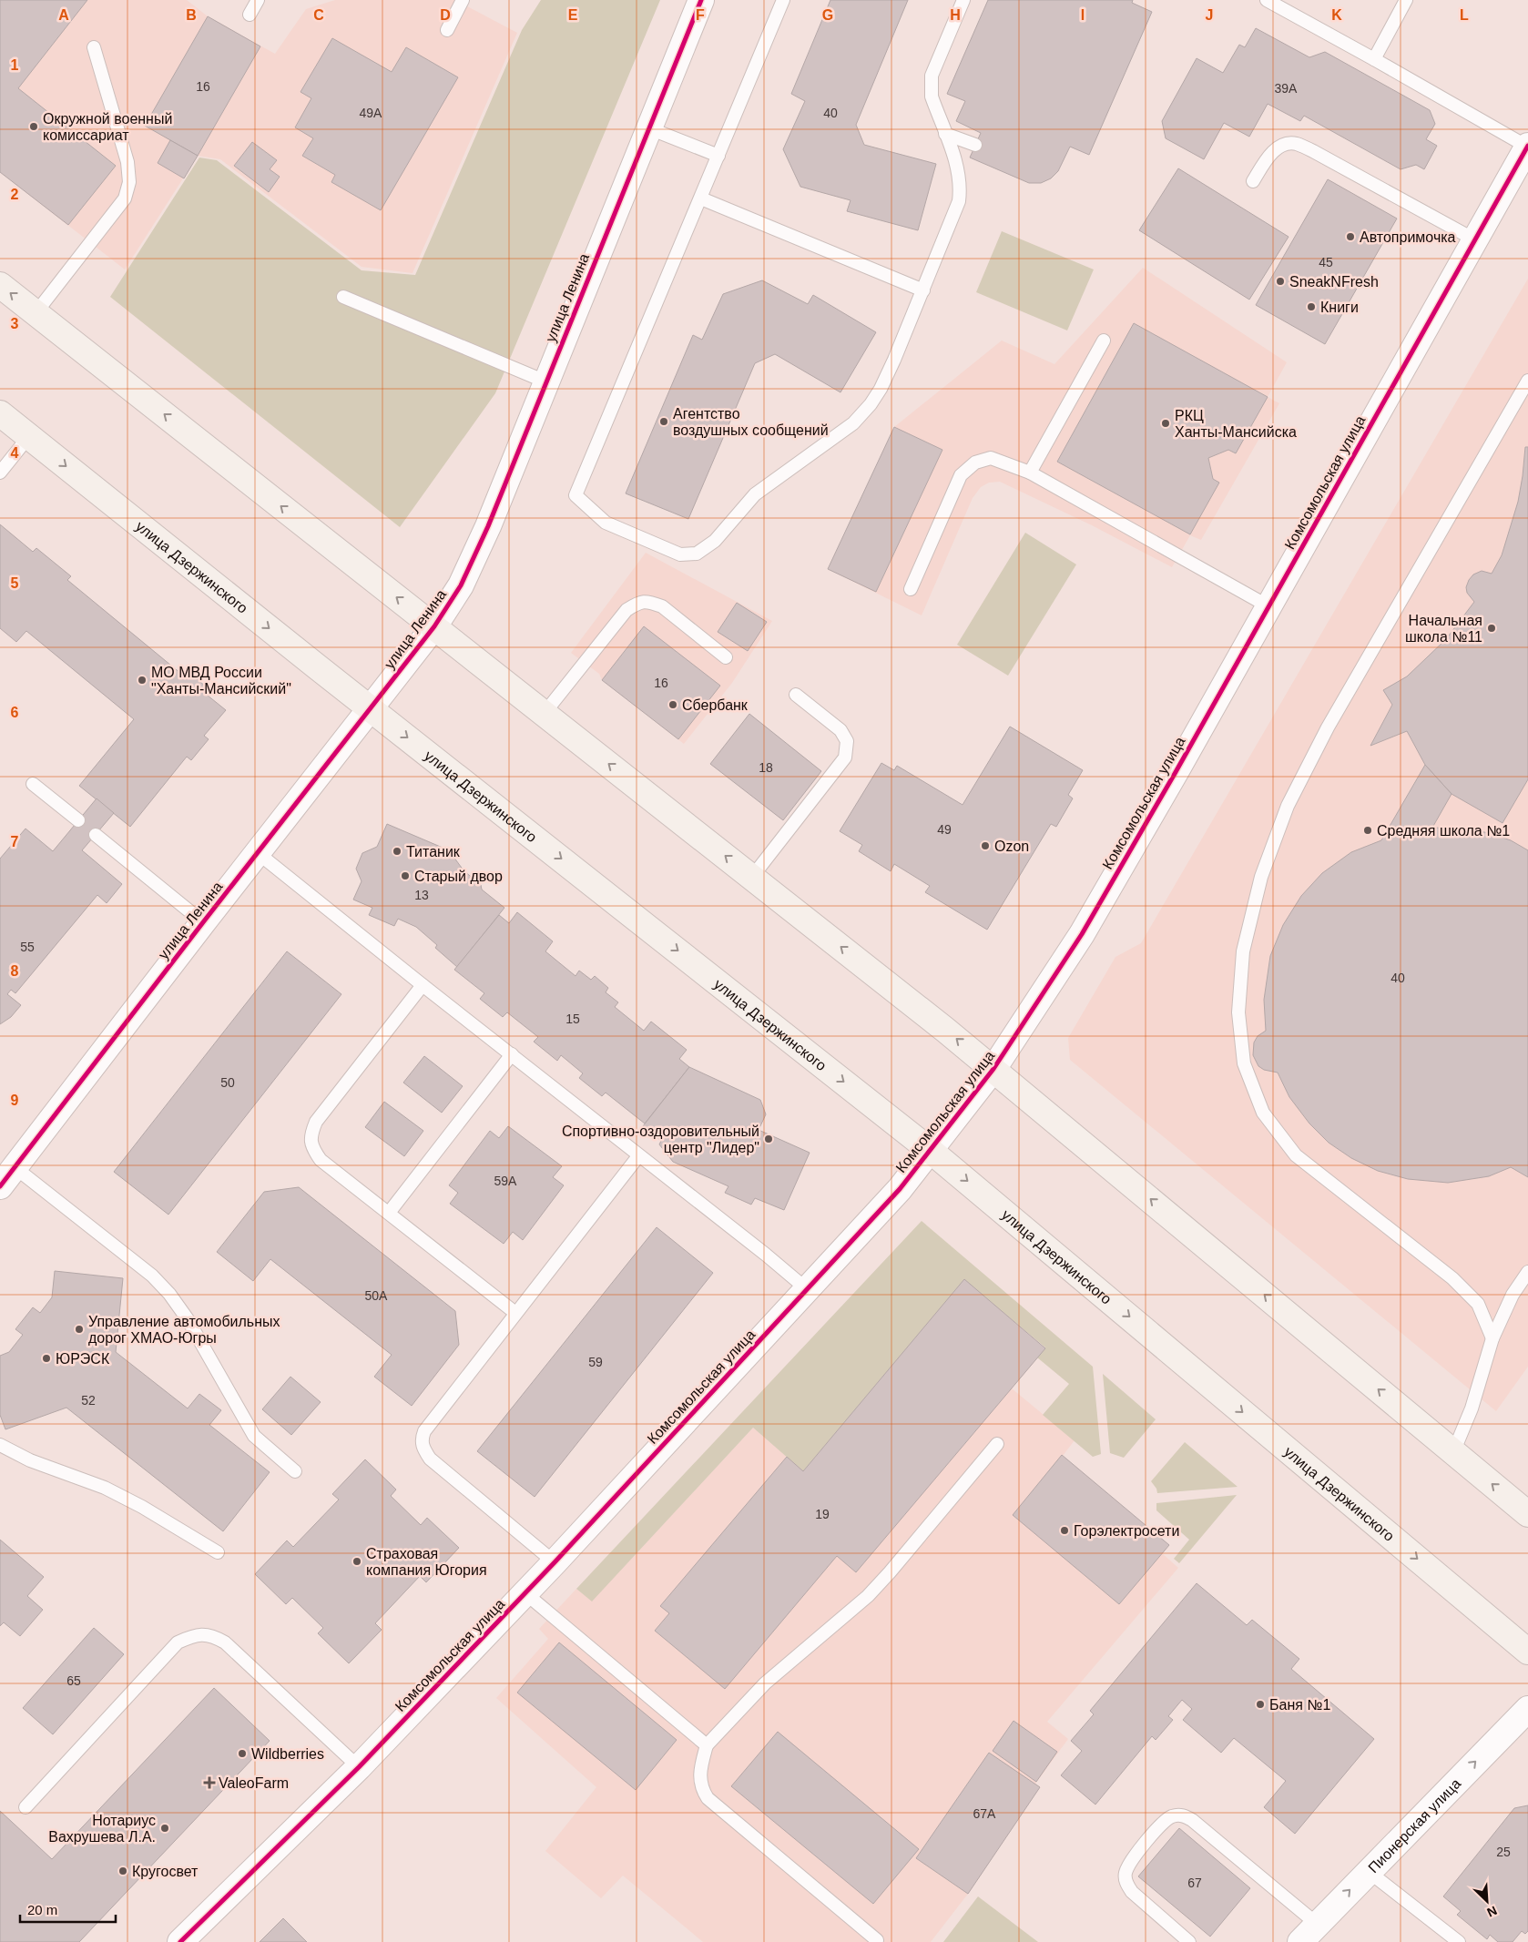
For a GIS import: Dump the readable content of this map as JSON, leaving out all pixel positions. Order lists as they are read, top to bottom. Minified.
{"streets":{"main road":["улица Дзержинского"],"street":["улица Ленина","Комсомольская улица","Пионерская улица"]},"crossings":[["улица Ленина","улица Дзержинского"],["Комсомольская улица","улица Дзержинского"]],"one_way":["Пионерская улица"],"places":{"other":["Окружной военный комиссариат","Автопримочка","SneakNFresh","Книги","Агентство воздушных сообщений","РКЦ Ханты-Мансийска","Начальная школа №11","МО МВД России \"Ханты-Мансийский\"","Сбербанк","Средняя школа №1","Ozon","Титаник","Старый двор","Спортивно-оздоровительный центр \"Лидер\"","Управление автомобильных дорог ХМАО-Югры","ЮРЭСК","Горэлектросети","Страховая компания Югория","Баня №1","Wildberries","Нотариус Вахрушева Л.А.","Кругосвет"],"health":["ValeoFarm"]},"house_numbers":["16","39А","49А","40","45","16","18","49","13","55","40","15","50","59А","50А","59","52","19","65","67А","25","67"],"scale_bar":"20 m","north":"bottom right","grid":{"columns":["A","B","C","D","E","F","G","H","I","J","K","L"],"rows":["1","2","3","4","5","6","7","8","9"]}}
